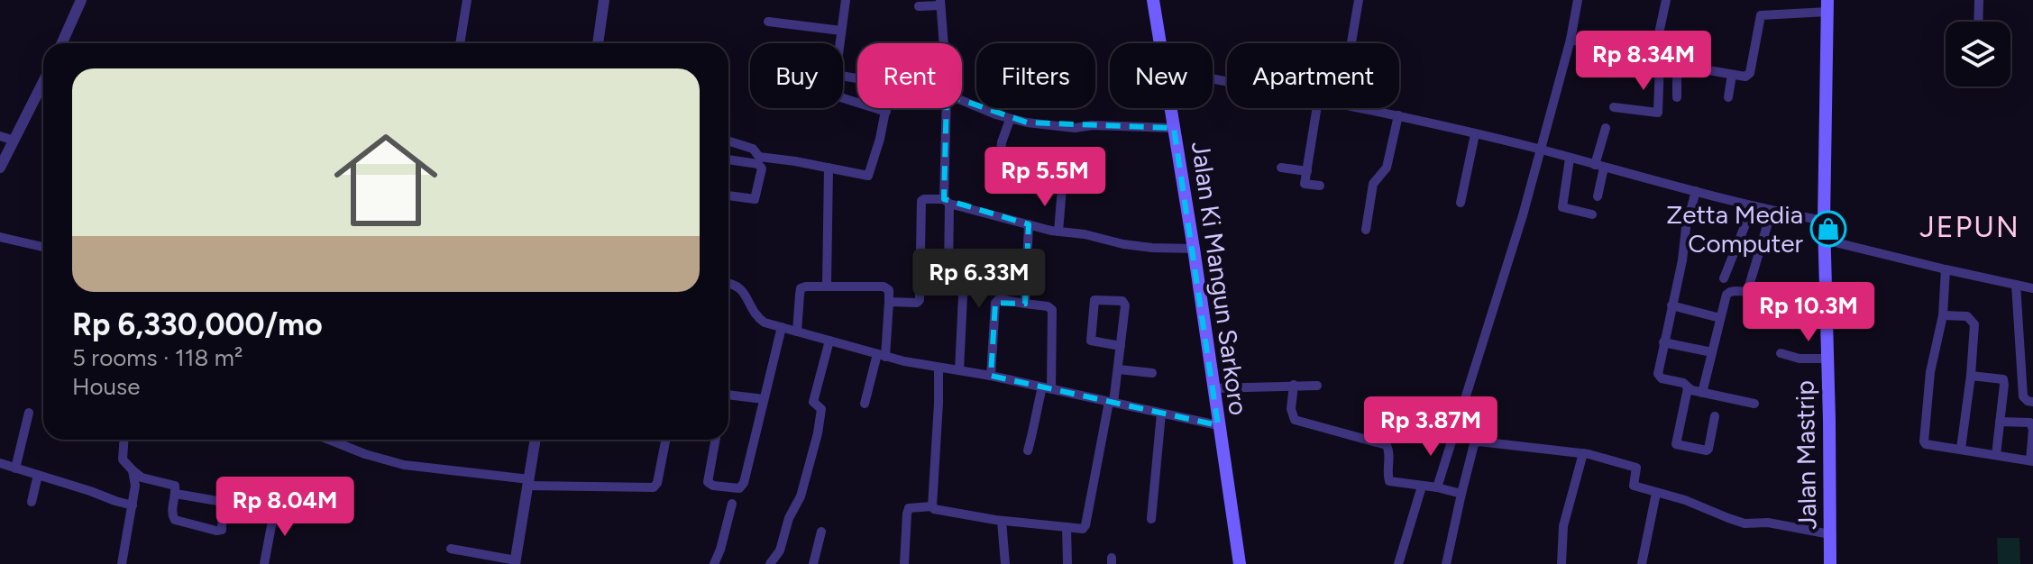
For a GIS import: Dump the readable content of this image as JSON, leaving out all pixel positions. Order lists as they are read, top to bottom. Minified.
{"streets":{"main road":["Jalan Ki Mangun Sarkoro","Jalan Mastrip"]},"districts":["JEPUN"],"places":{"shop":["Zetta Media Computer"]},"page":{"price":["Rp 8.34M","Rp 5.5M","Rp 6.33M","Rp 10.3M","Rp 3.87M","Rp 8.04M"],"chip":["Buy","Rent","Filters","New","Apartment"],"list":[{"name":"Rp 6,330,000/mo","note":"5 rooms · 118 m² · House"}]}}
